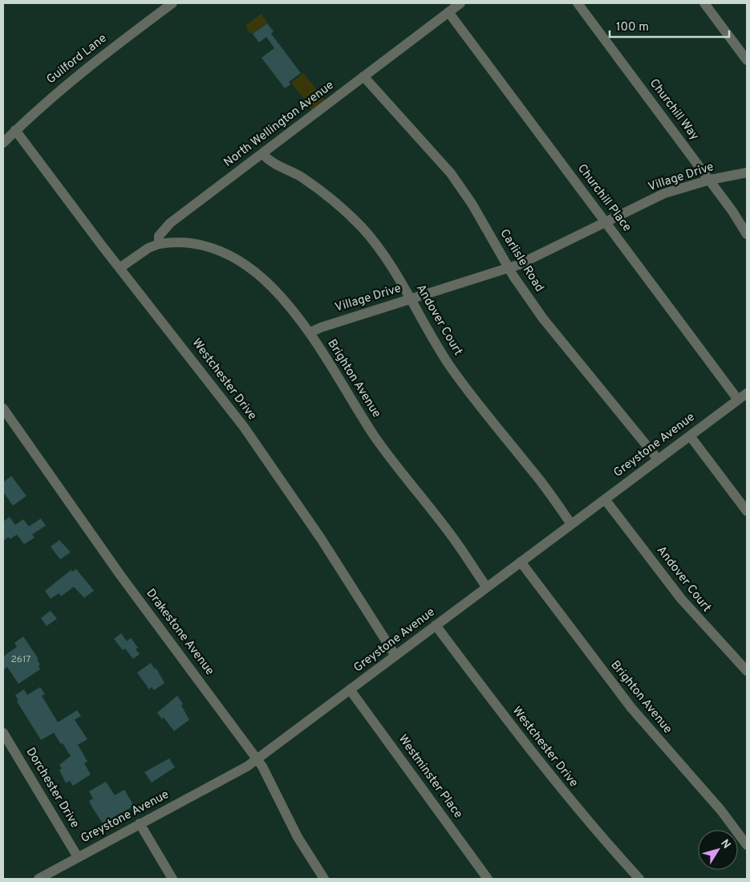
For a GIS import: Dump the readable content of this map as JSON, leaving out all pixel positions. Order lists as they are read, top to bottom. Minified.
{"streets":{"street":["Guilford Lane","Churchill Way","North Wellington Avenue","Village Drive","Churchill Place","Carlisle Road","Andover Court","Brighton Avenue","Westchester Drive","Greystone Avenue","Drakestone Avenue","Westminster Place","Dorchester Drive"]},"crossings":[["Guilford Lane","Westchester Drive"],["Churchill Way","Village Drive"],["North Wellington Avenue","Churchill Place"],["North Wellington Avenue","Carlisle Road"],["North Wellington Avenue","Andover Court"],["North Wellington Avenue","Brighton Avenue"],["Village Drive","Churchill Place"],["Village Drive","Carlisle Road"],["Village Drive","Andover Court"],["Village Drive","Brighton Avenue"],["Churchill Place","Greystone Avenue"],["Carlisle Road","Greystone Avenue"],["Andover Court","Greystone Avenue"],["Brighton Avenue","Greystone Avenue"],["Westchester Drive","Greystone Avenue"],["Greystone Avenue","Drakestone Avenue"],["Greystone Avenue","Westminster Place"],["Greystone Avenue","Dorchester Drive"]],"house_numbers":["2617"],"scale_bar":"100 m","north":"top right"}
